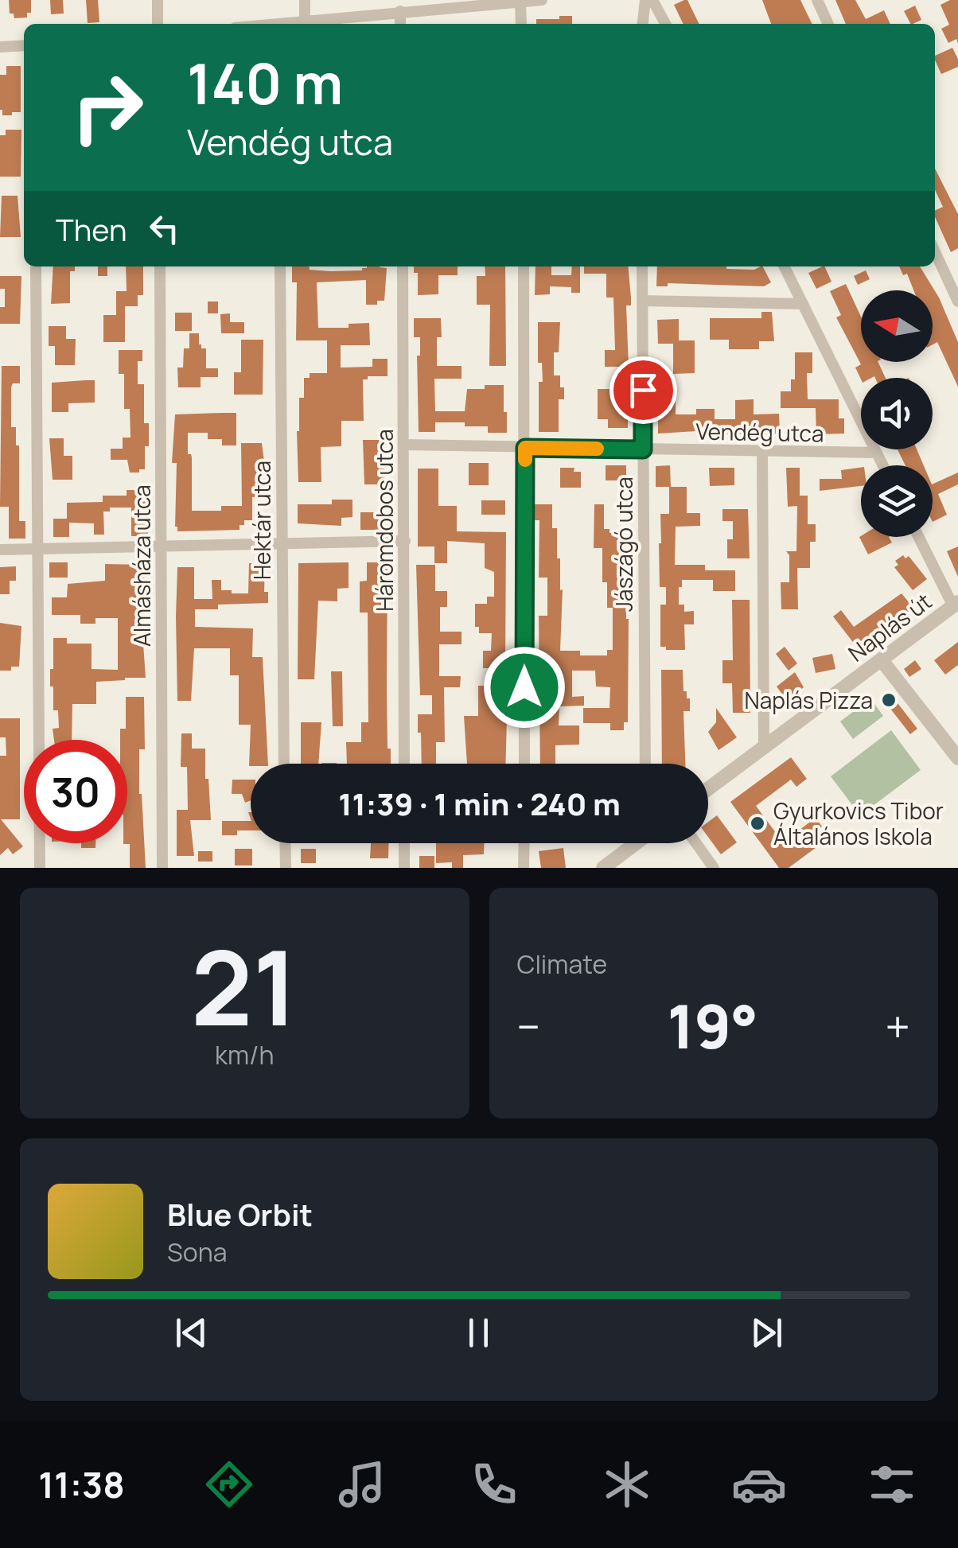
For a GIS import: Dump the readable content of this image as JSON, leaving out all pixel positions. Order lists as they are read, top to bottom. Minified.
{"streets":{"street":["Vendég utca","Hektár utca","Háromdobos utca","Jászágó utca","Almásháza utca","Naplás út"]},"crossings":[["Vendég utca","Háromdobos utca"],["Vendég utca","Jászágó utca"]],"places":["Naplás Pizza","Gyurkovics Tibor Általános Iskola"],"north":"left","page":{"turn":["140 m","Vendég utca"],"then":"Then","limit":"30","trip":"11:39 · 1 min · 240 m","tile":[["21","km/h"],"Climate"],"heat":["−","19°","+"],"song":["Blue Orbit","Sona"],"tabs":"11:38"}}
